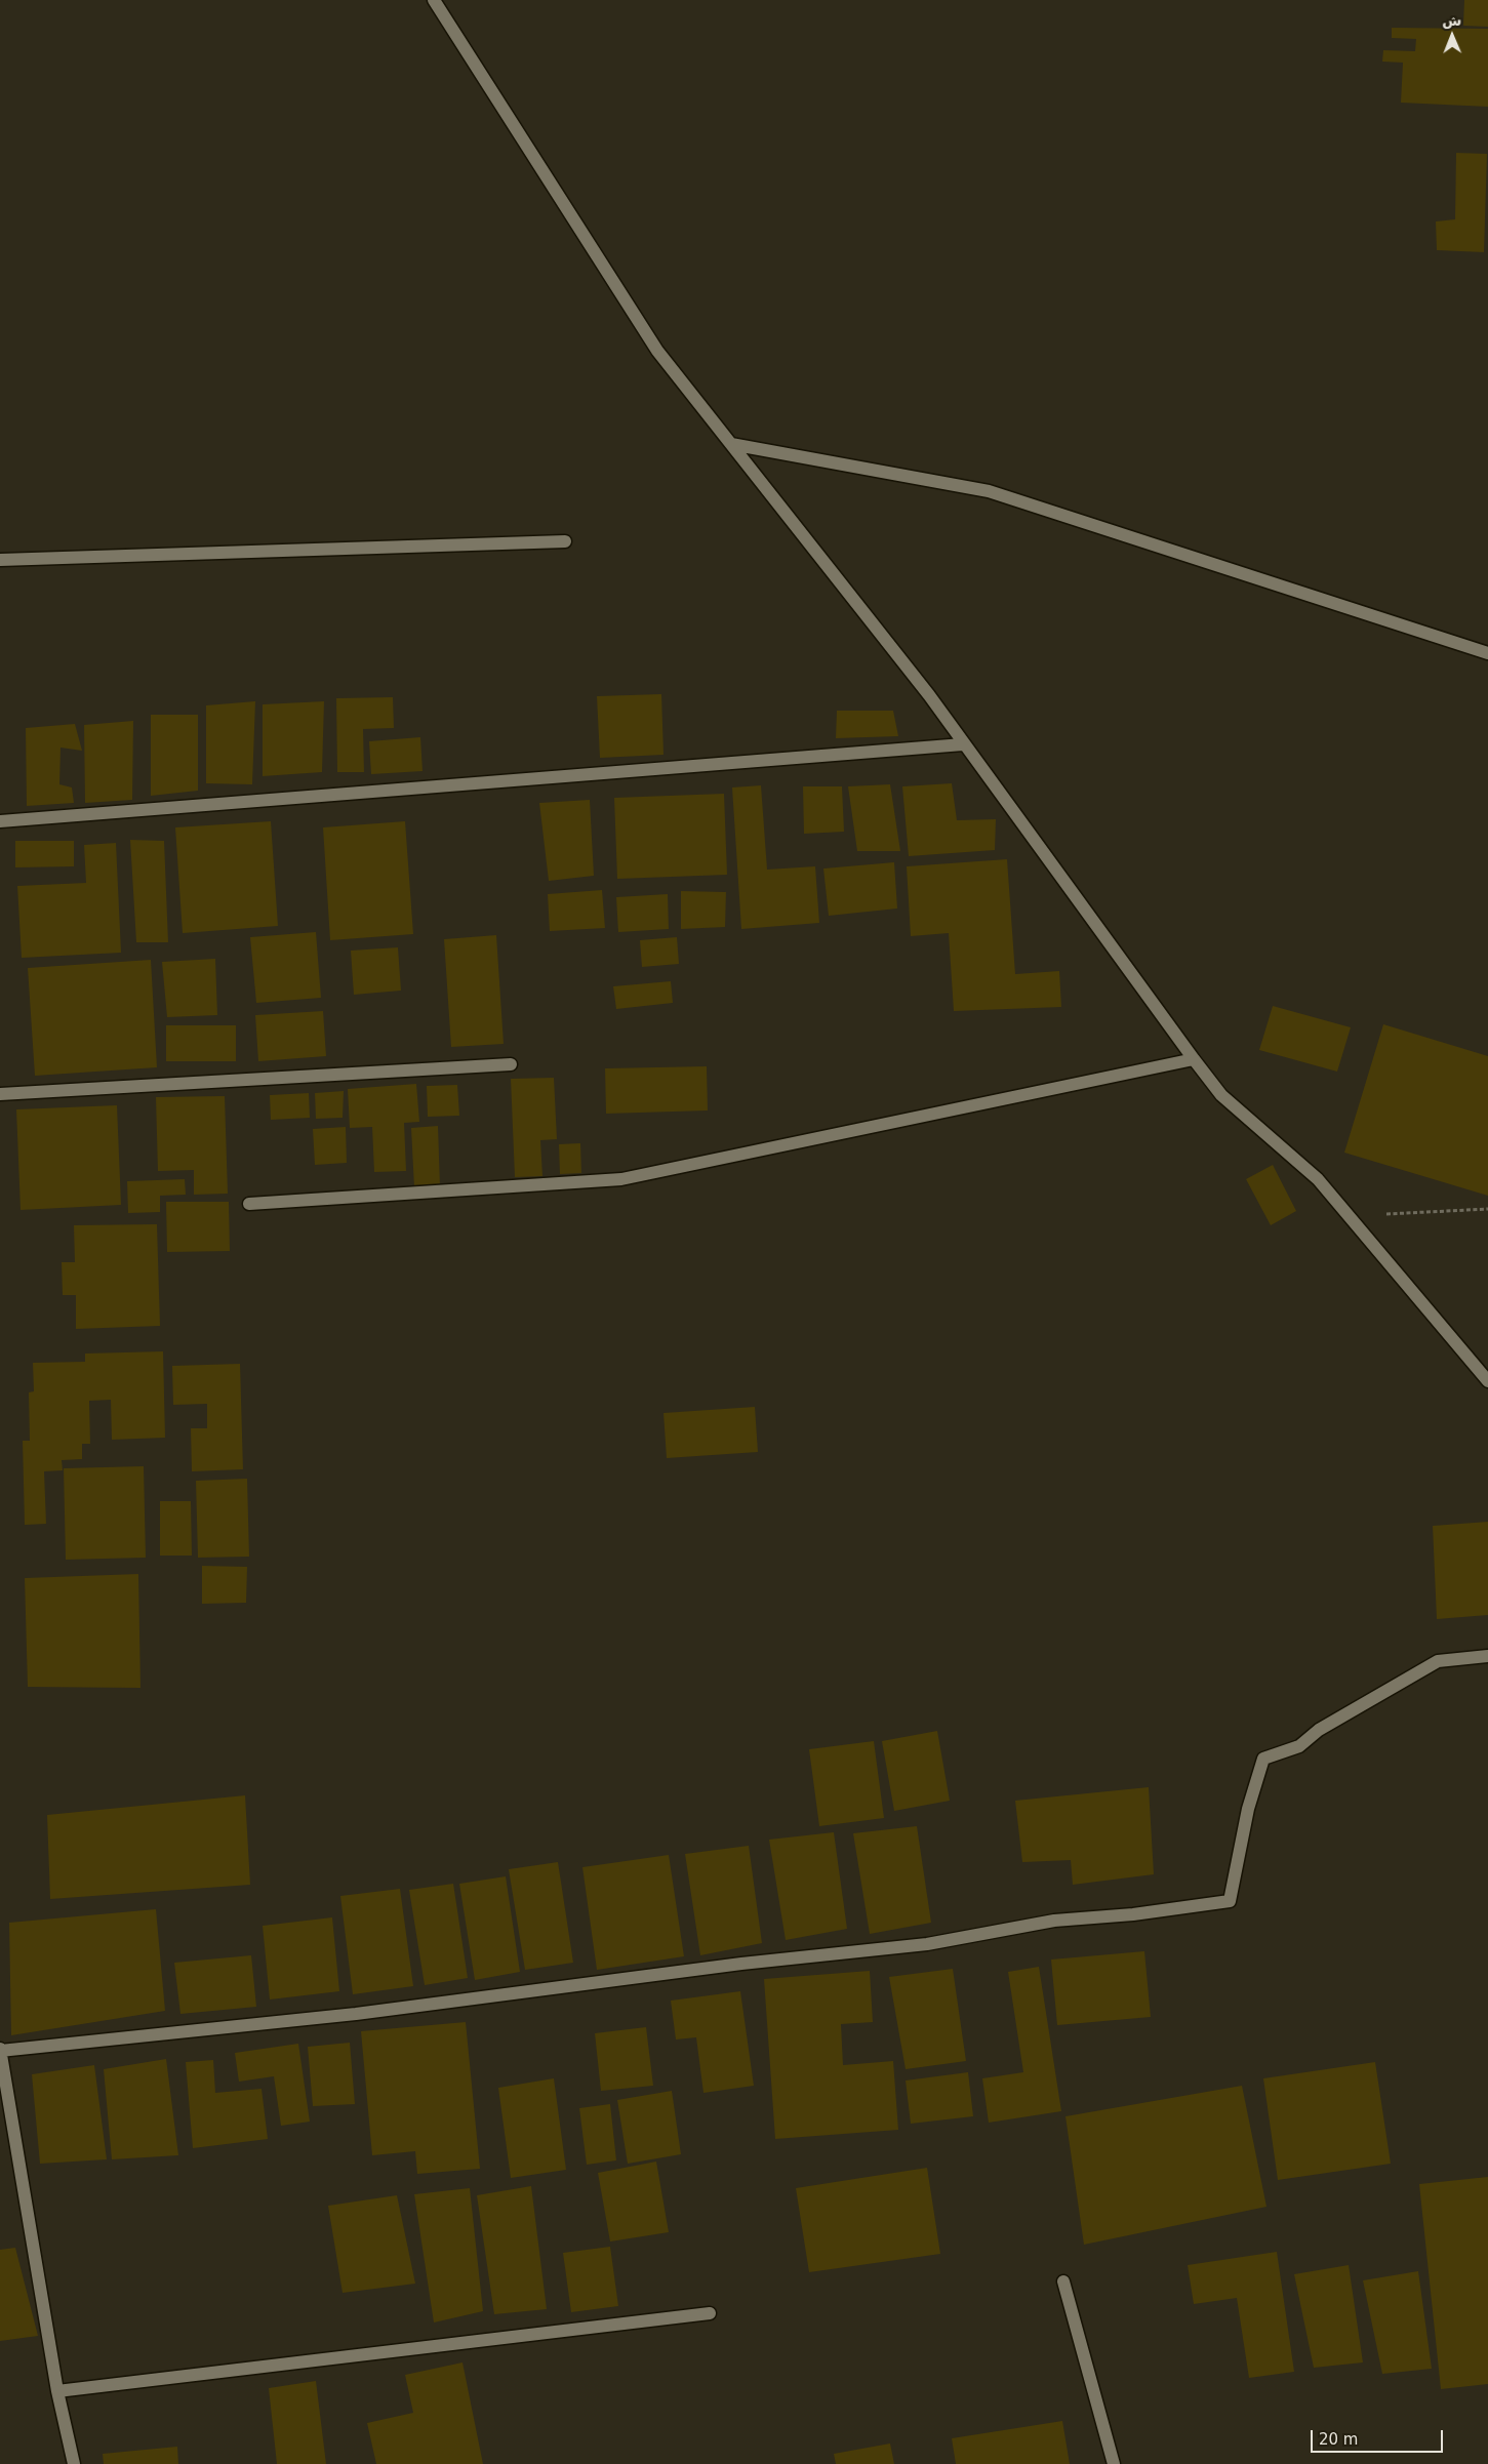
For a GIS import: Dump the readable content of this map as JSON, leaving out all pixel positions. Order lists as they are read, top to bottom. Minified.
{"scale_bar":"20 m","north":"top"}
